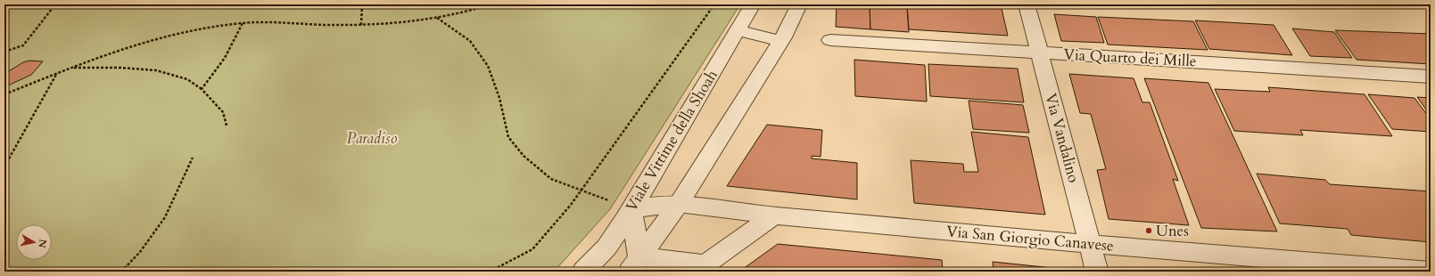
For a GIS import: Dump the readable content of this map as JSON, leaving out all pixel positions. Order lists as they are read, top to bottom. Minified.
{"streets":{"street":["Via Quarto dei Mille","Via Vandalino","Viale Vittime della Shoah","Via San Giorgio Canavese"]},"crossings":[["Via Quarto dei Mille","Via Vandalino"],["Via Vandalino","Via San Giorgio Canavese"],["Viale Vittime della Shoah","Via San Giorgio Canavese"]],"parks":["Paradiso"],"places":["Unes"],"north":"right"}
